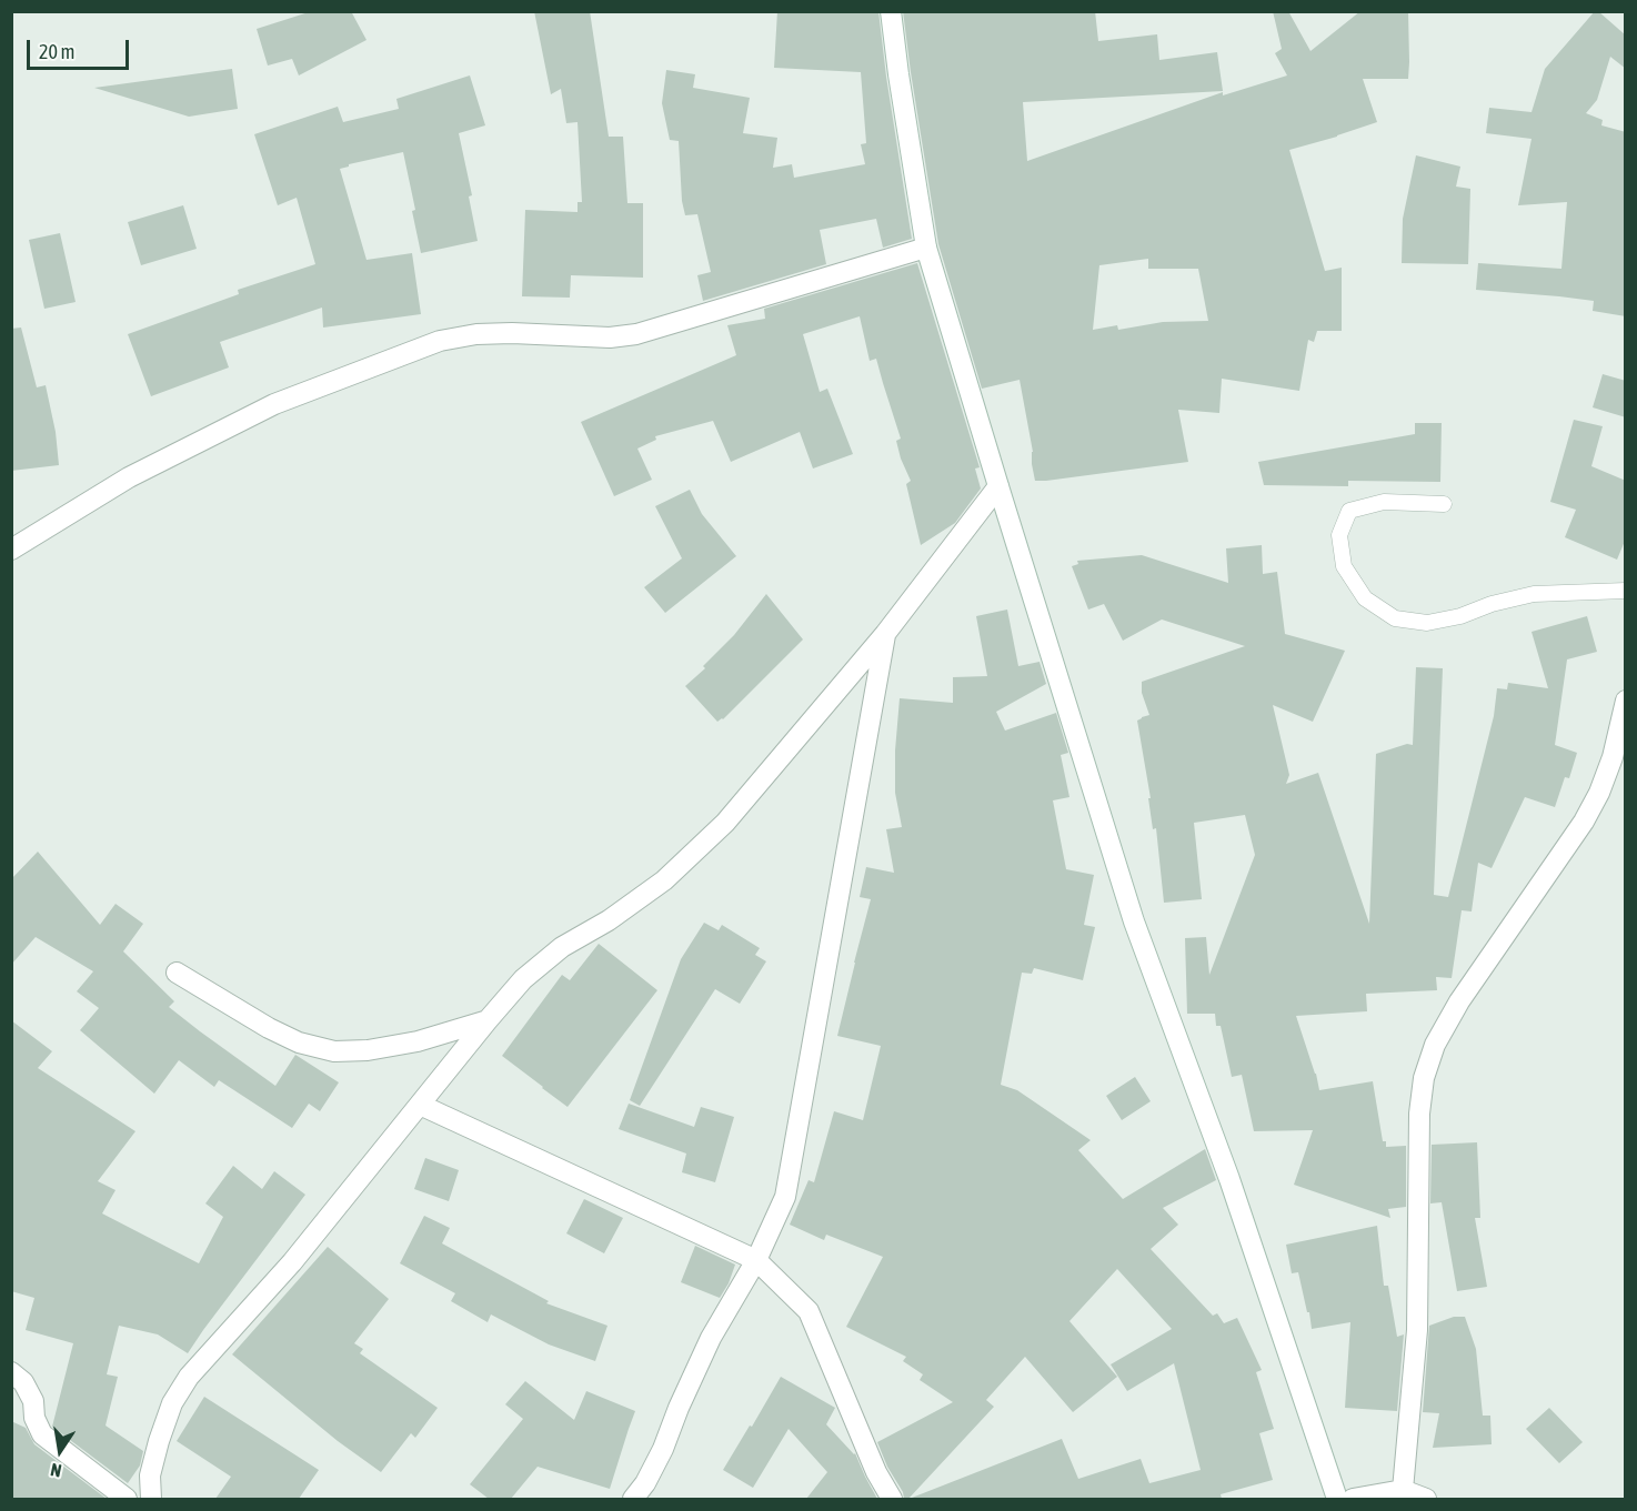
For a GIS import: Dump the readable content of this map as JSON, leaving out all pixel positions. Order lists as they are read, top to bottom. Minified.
{"scale_bar":"20 m","north":"bottom"}
